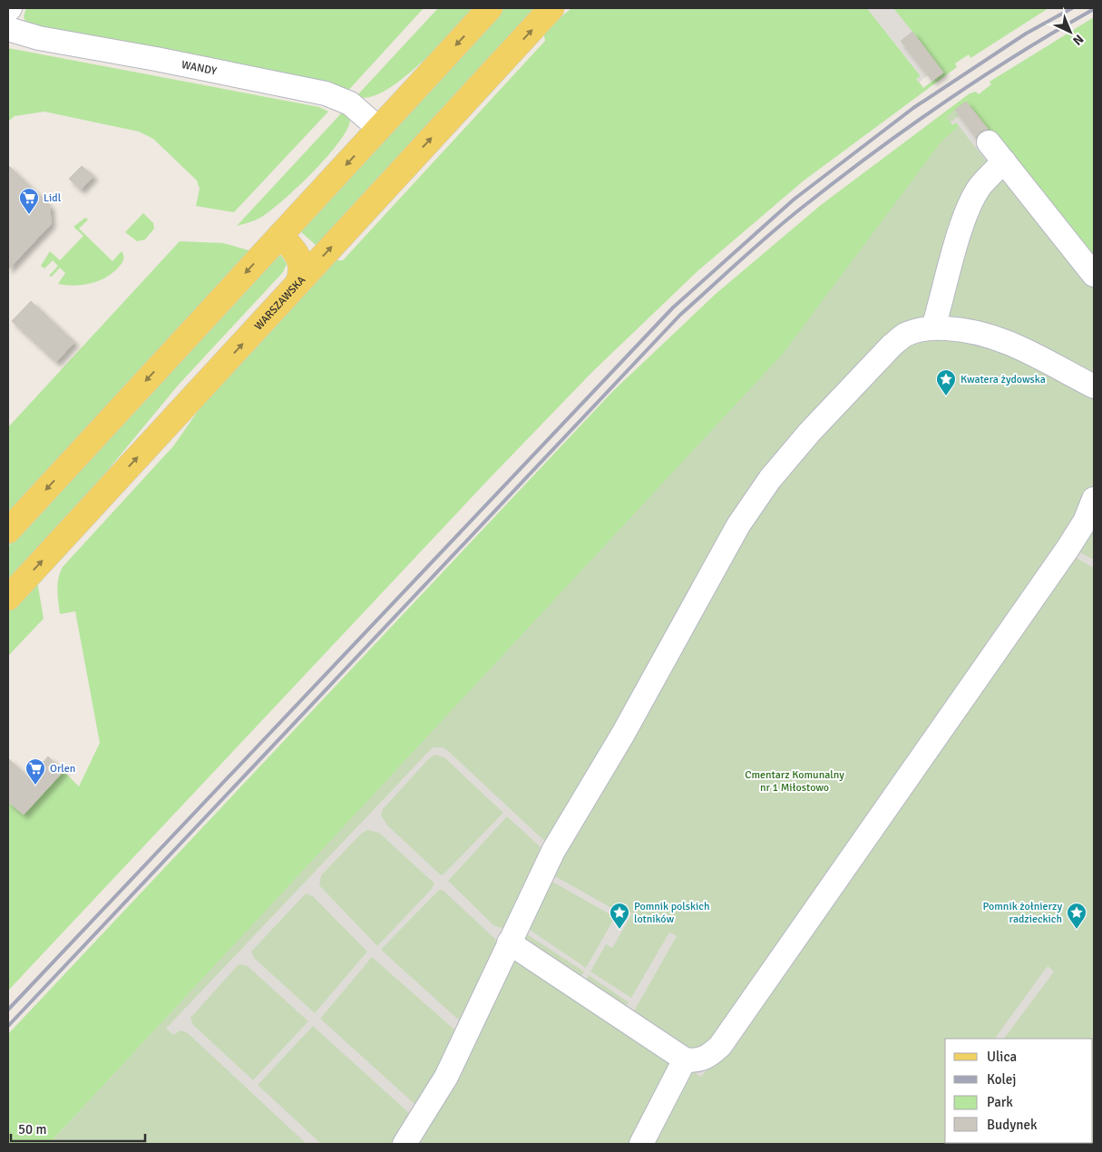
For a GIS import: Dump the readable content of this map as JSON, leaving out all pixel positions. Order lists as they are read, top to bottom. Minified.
{"streets":{"main road":["WARSZAWSKA"],"street":["WANDY"]},"parks":["Cmentarz Komunalny nr 1 Miłostowo"],"places":{"supermarket":["Lidl","Orlen"],"place":["Kwatera żydowska","Pomnik polskich lotników","Pomnik żołnierzy radzieckich"]},"legend":["Ulica","Kolej","Park","Budynek"],"scale_bar":"50 m","north":"bottom right"}
